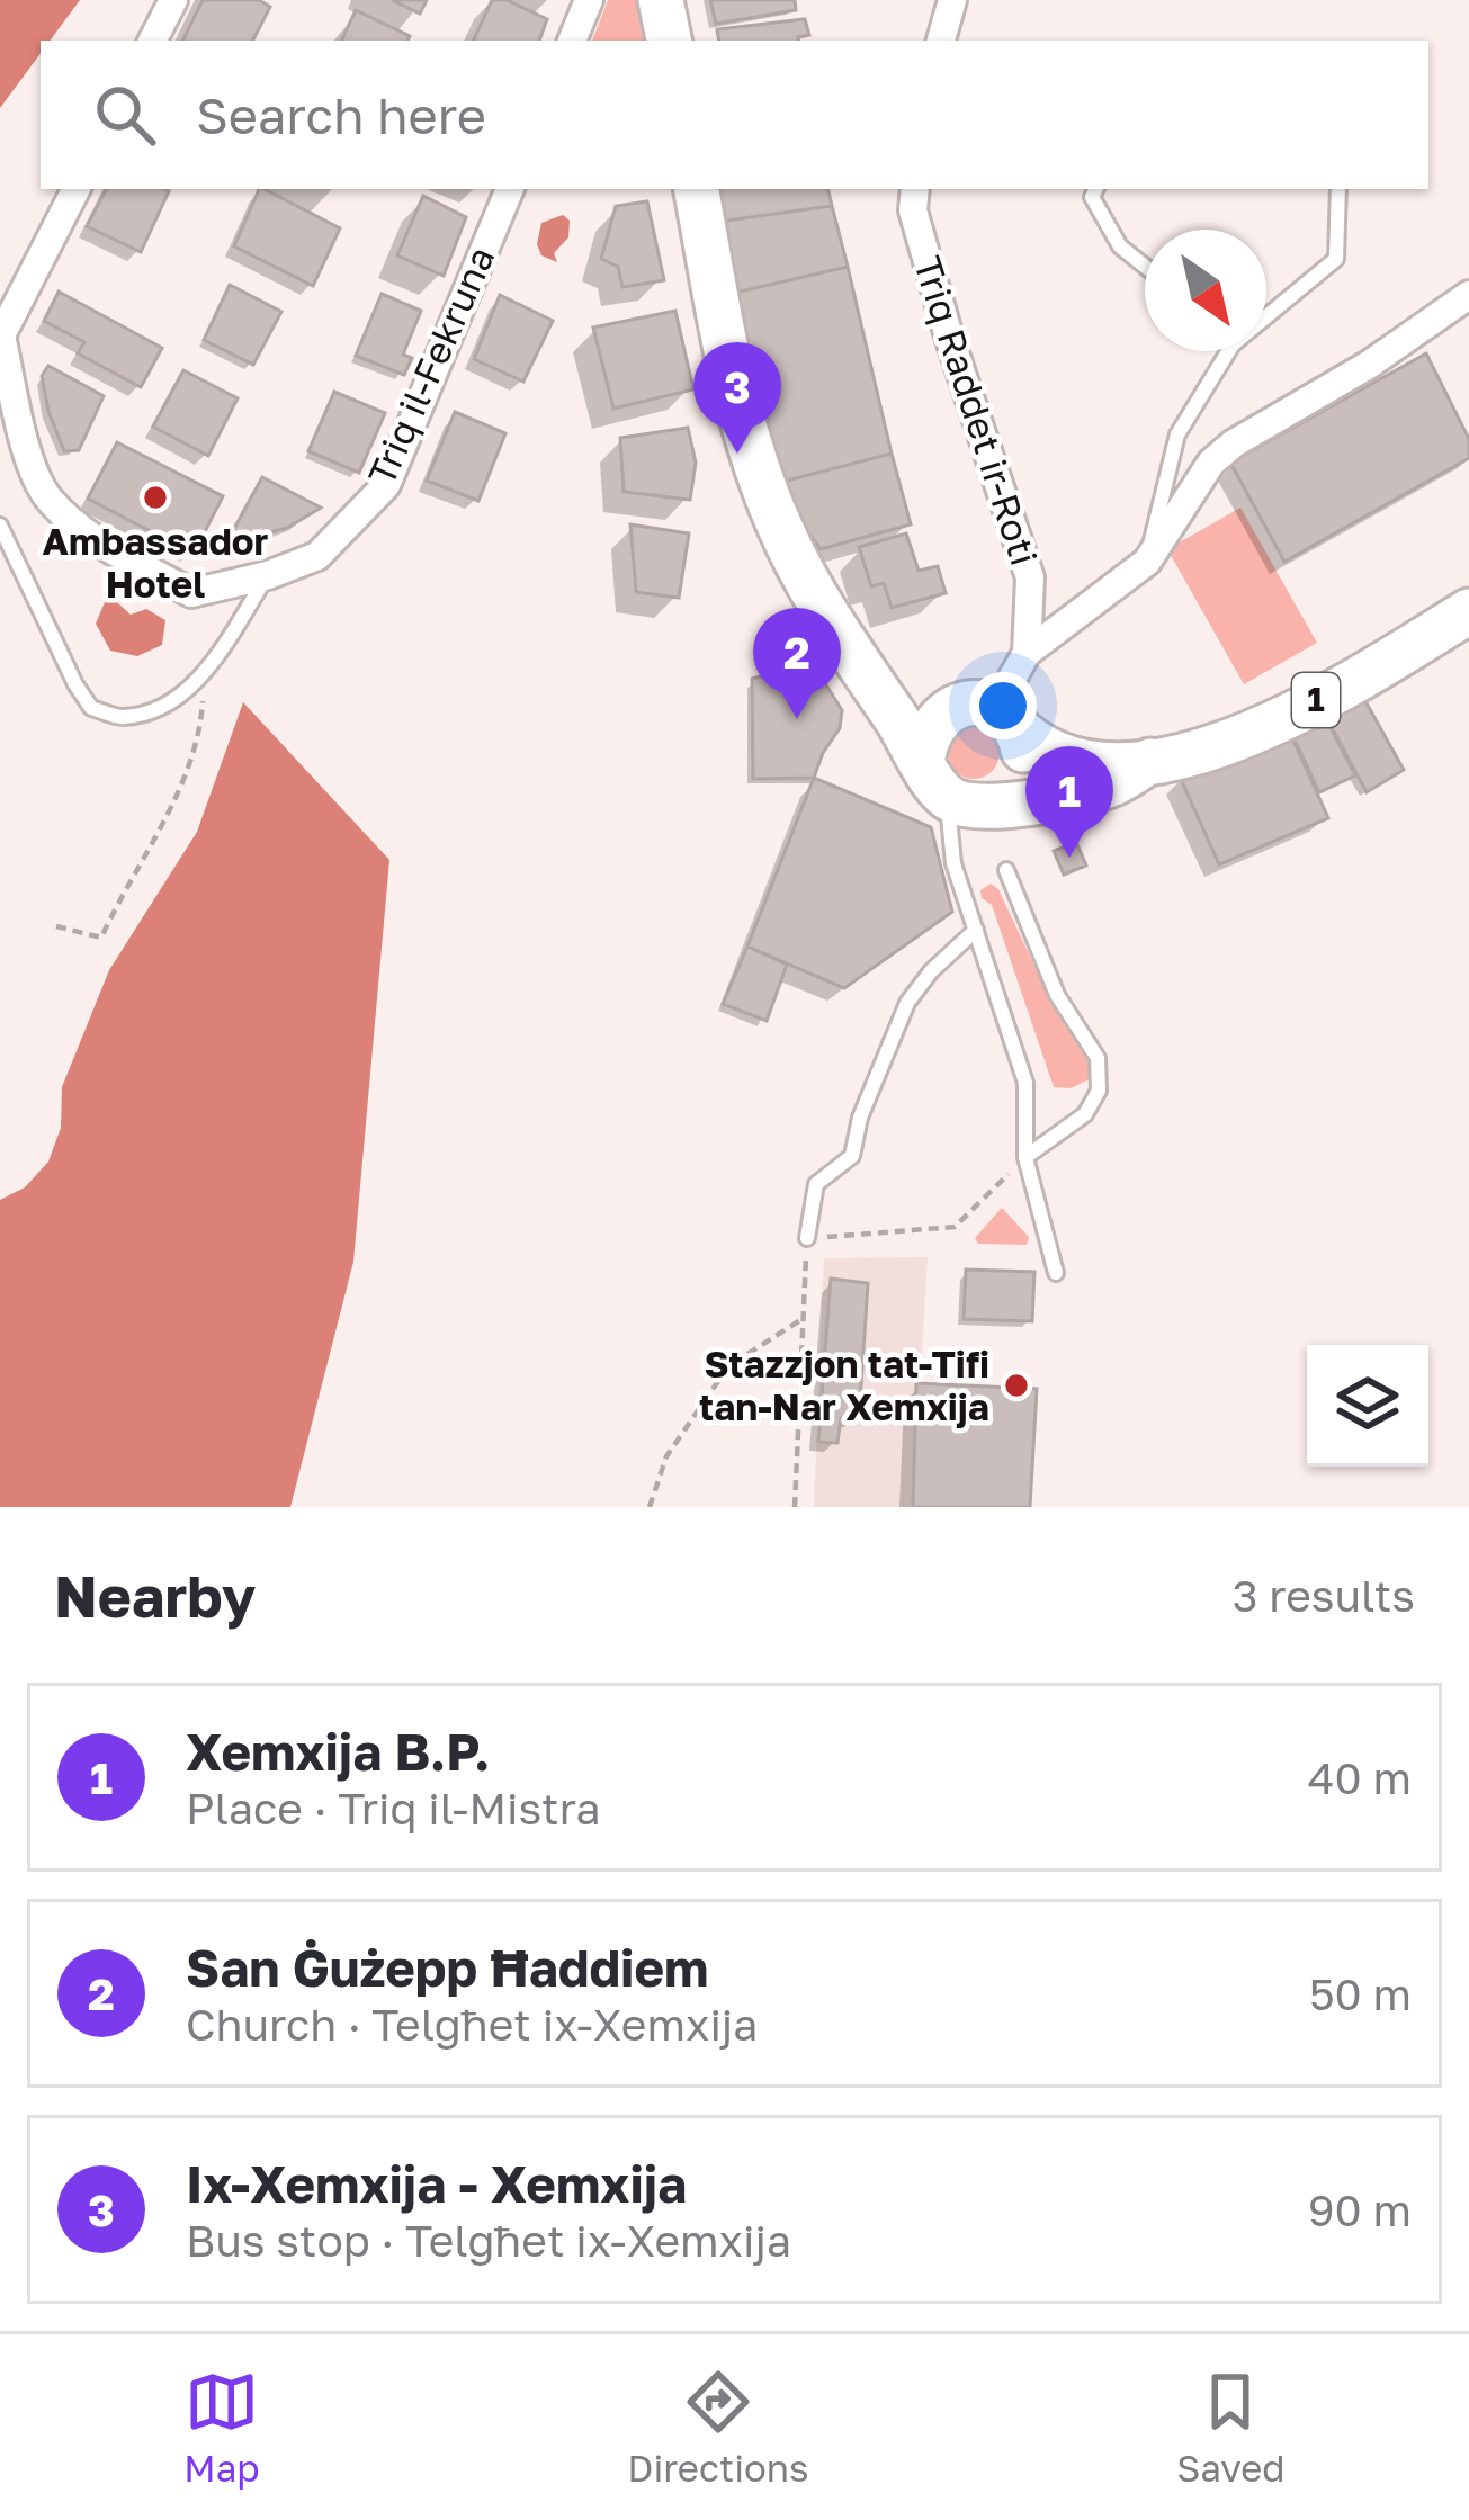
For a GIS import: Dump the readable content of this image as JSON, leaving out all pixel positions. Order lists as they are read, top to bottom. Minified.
{"streets":{"main road":["1"],"street":["Triq il-Fekruna","Triq Raddet ir-Roti"]},"crossings":[["Triq Raddet ir-Roti","1"]],"places":["Ambassador Hotel","Stazzjon tat-Tifi tan-Nar Xemxija"],"north":"bottom right","page":{"search":"Search here","pins":["3","2","1"],"heading":["Nearby","3 results"],"list":[{"mark":"1","name":"Xemxija B.P.","note":"Place · Triq il-Mistra","value":"40 m"},{"mark":"2","name":"San Ġużepp Ħaddiem","note":"Church · Telgħet ix-Xemxija","value":"50 m"},{"mark":"3","name":"Ix-Xemxija - Xemxija","note":"Bus stop · Telgħet ix-Xemxija","value":"90 m"}],"nav":["Map","Directions","Saved"]}}
